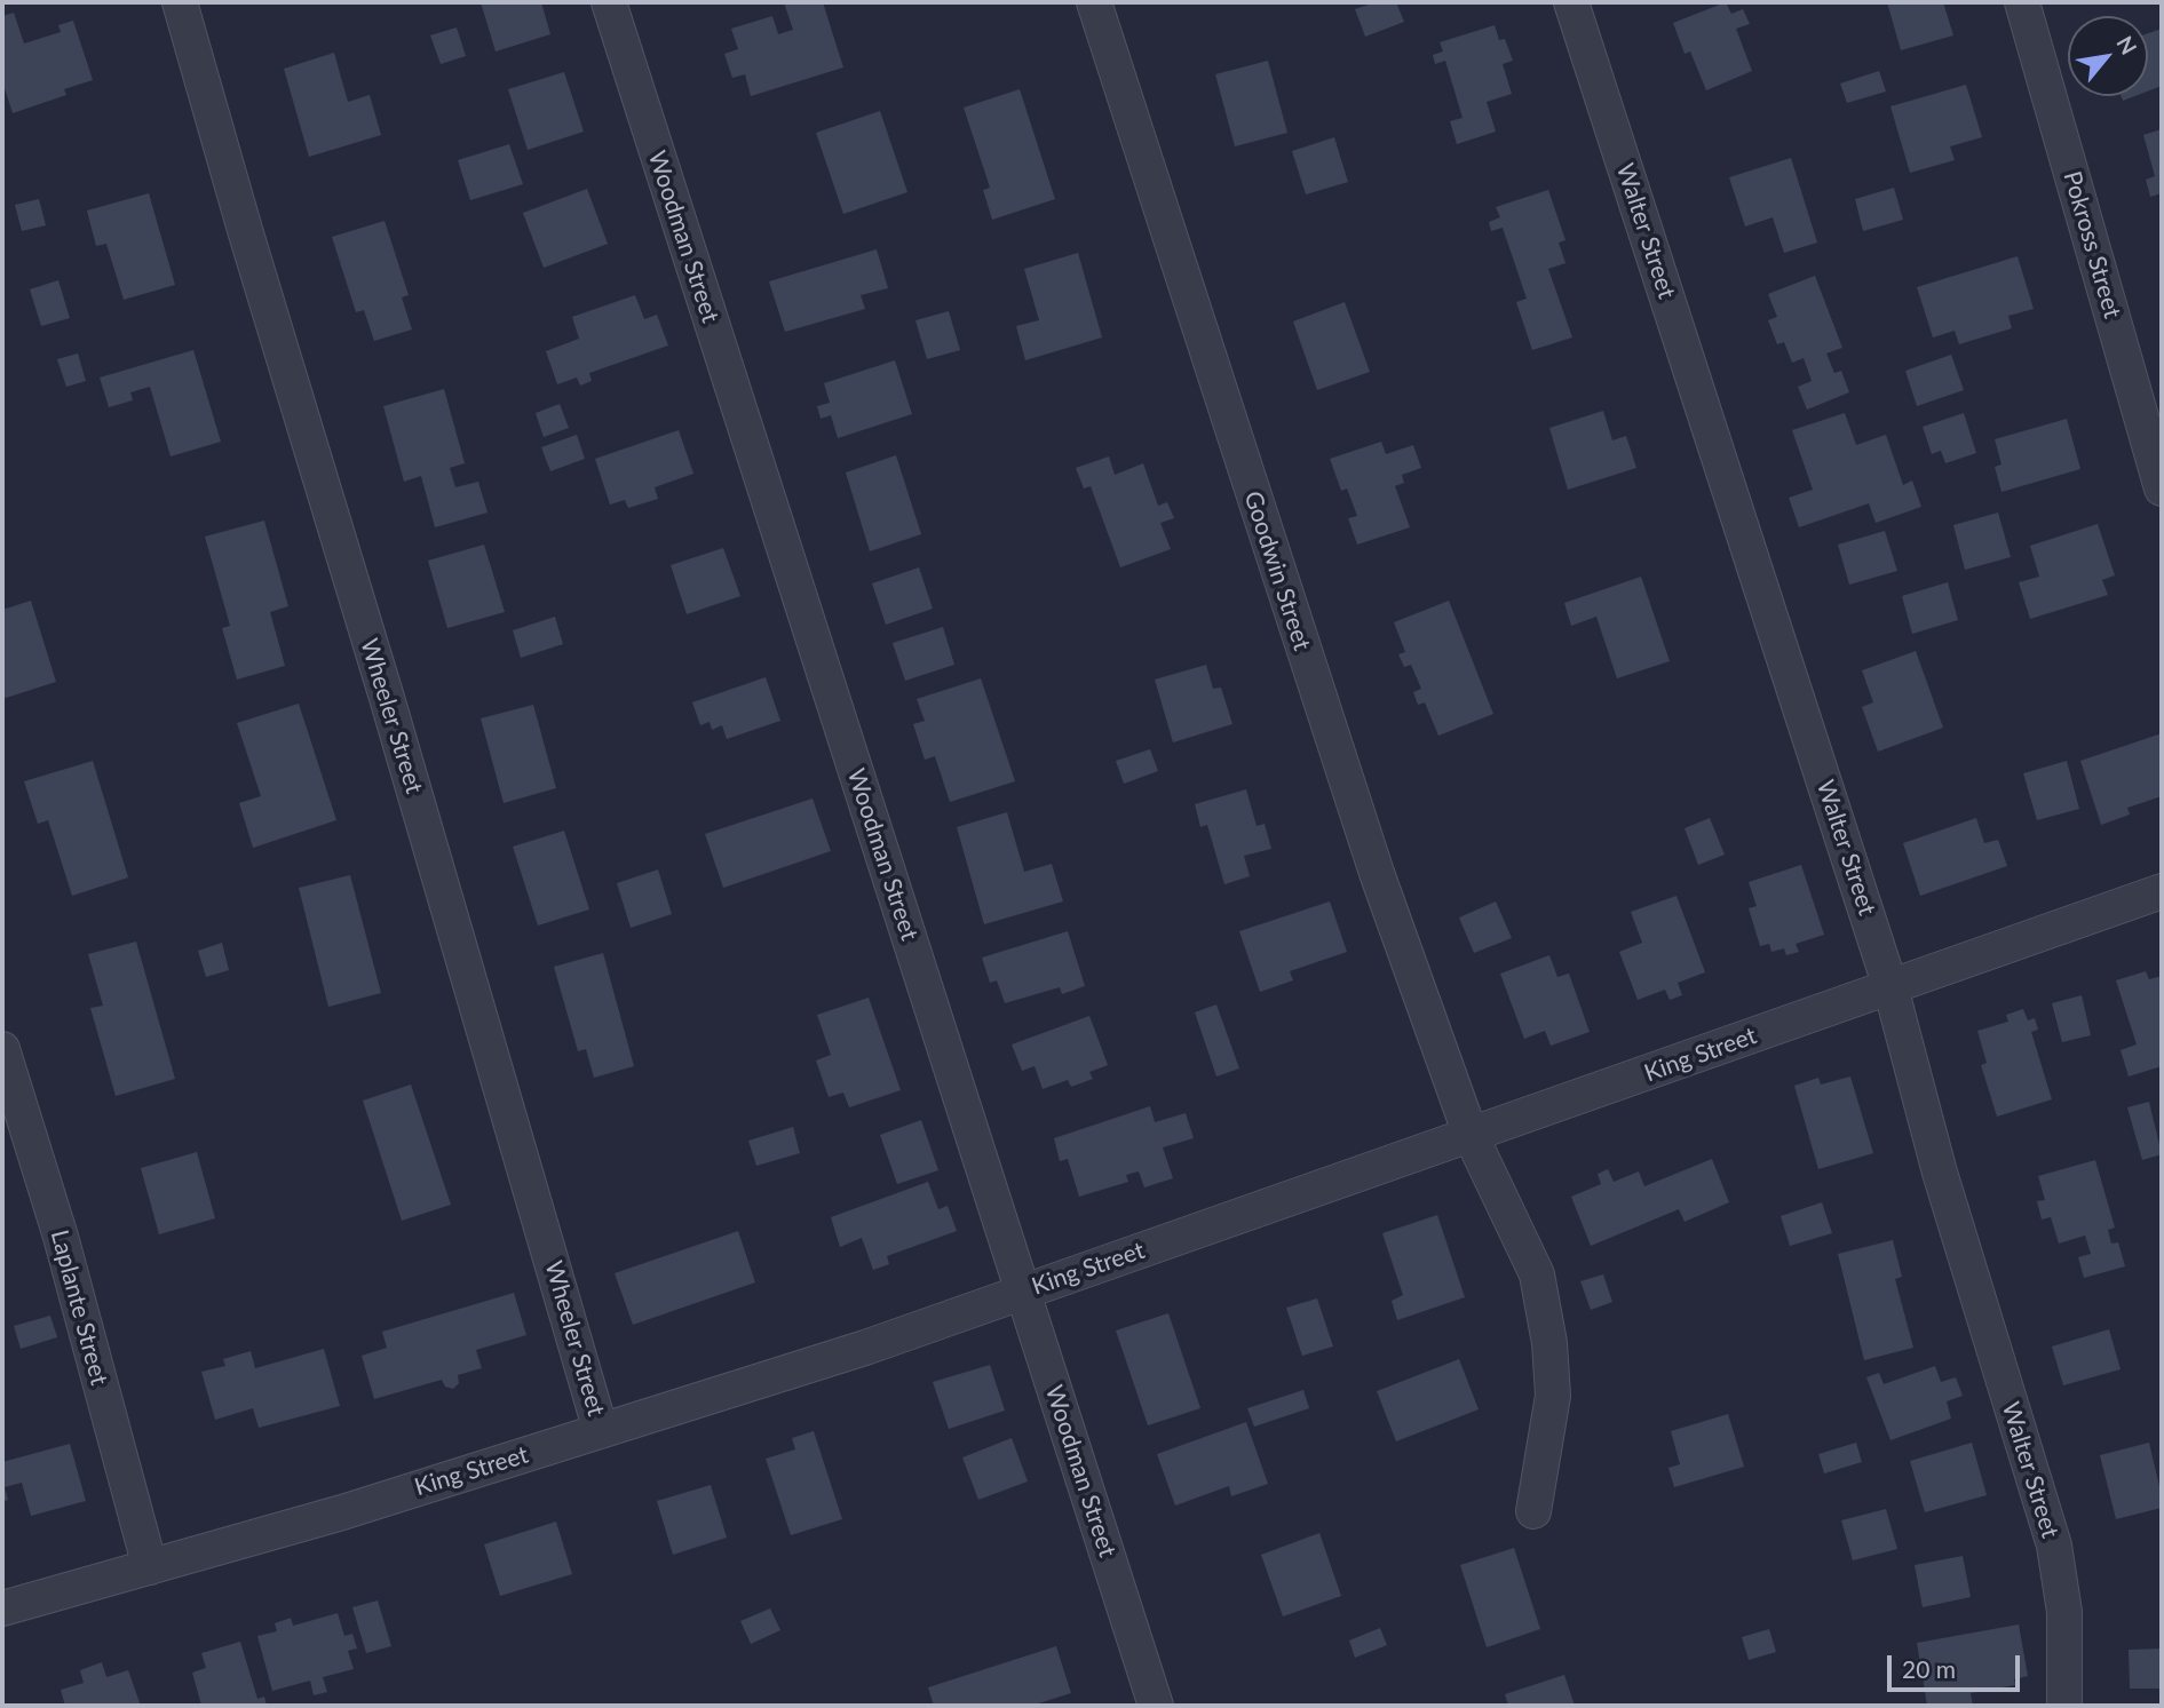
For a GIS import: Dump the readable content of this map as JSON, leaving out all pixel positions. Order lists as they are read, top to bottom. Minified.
{"streets":{"street":["Walter Street","Woodman Street","Pokross Street","Goodwin Street","Wheeler Street","King Street","Laplante Street"]},"crossings":[["Walter Street","King Street"],["Woodman Street","King Street"],["Goodwin Street","King Street"],["Wheeler Street","King Street"],["King Street","Laplante Street"]],"scale_bar":"20 m","north":"top right"}
